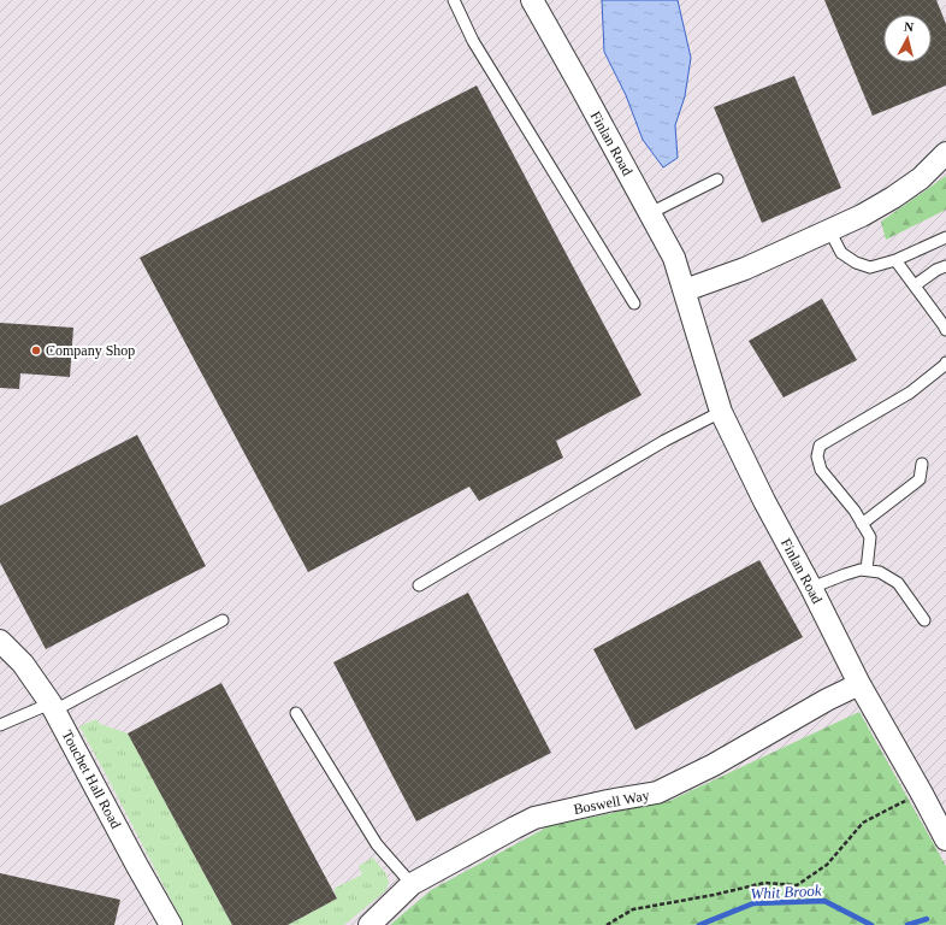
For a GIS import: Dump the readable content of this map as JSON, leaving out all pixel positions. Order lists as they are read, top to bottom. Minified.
{"streets":{"street":["Finlan Road","Touchet Hall Road","Boswell Way"]},"crossings":[["Finlan Road","Boswell Way"]],"water":["Whit Brook"],"places":["Company Shop"],"north":"top"}
